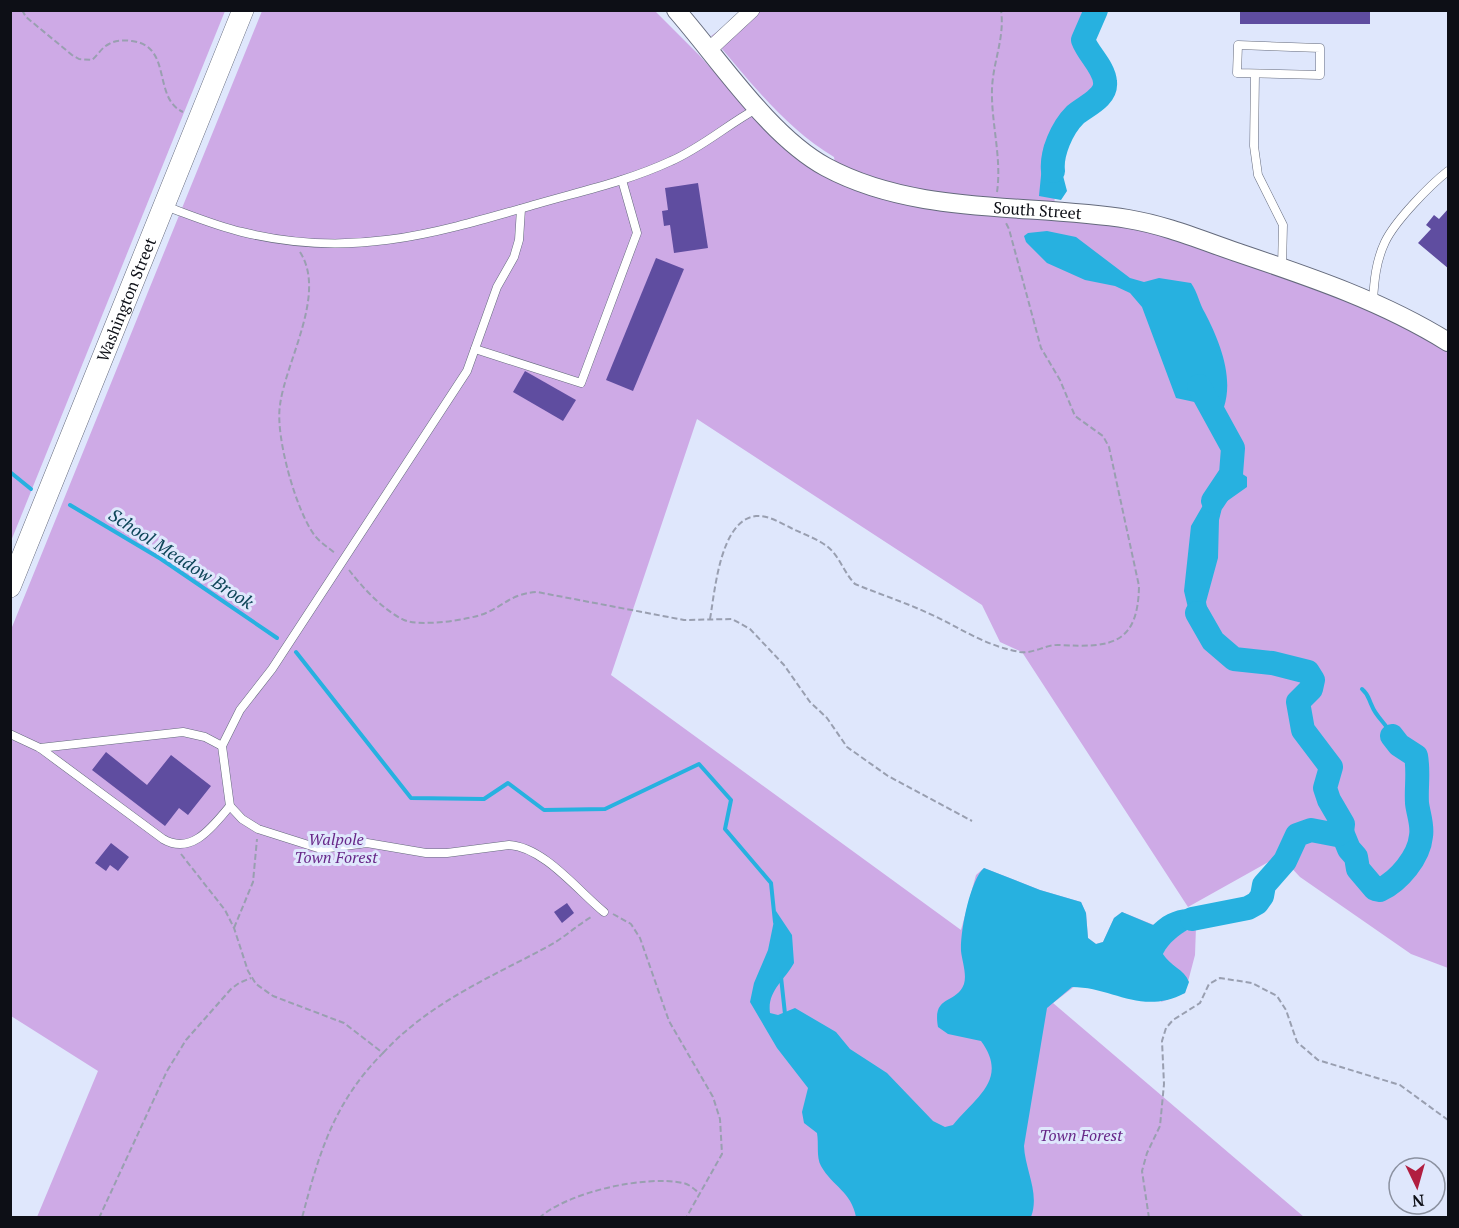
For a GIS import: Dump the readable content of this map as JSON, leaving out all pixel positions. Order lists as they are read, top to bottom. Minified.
{"streets":{"main road":["Washington Street"],"street":["South Street"]},"water":["School Meadow Brook"],"parks":["Walpole Town Forest","Town Forest"],"north":"bottom"}
